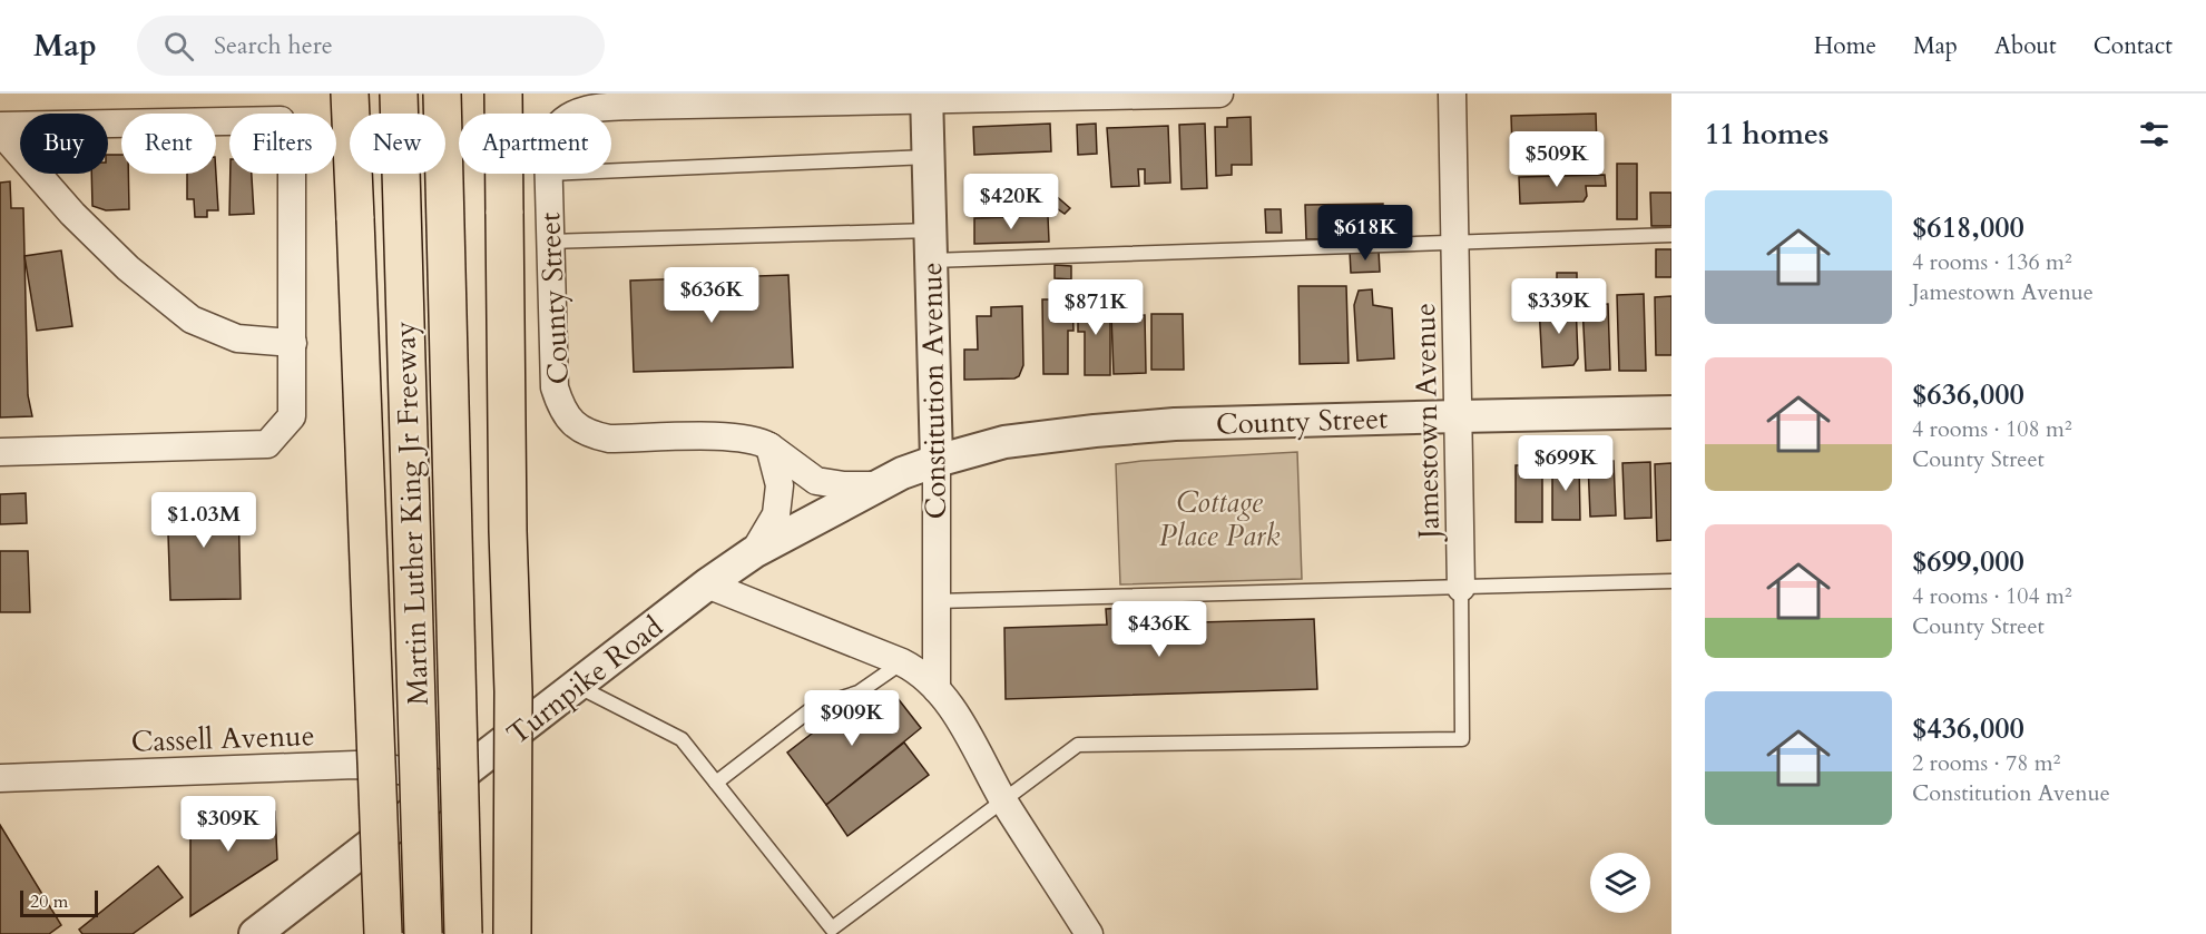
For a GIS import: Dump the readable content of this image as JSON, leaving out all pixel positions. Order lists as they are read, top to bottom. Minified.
{"streets":{"highway":["Martin Luther King Jr Freeway"],"street":["County Street","Constitution Avenue","Jamestown Avenue","Turnpike Road","Cassell Avenue"]},"crossings":[["County Street","Constitution Avenue"],["County Street","Jamestown Avenue"],["County Street","Turnpike Road"],["Constitution Avenue","Turnpike Road"],["Turnpike Road","Cassell Avenue"]],"parks":["Cottage Place Park"],"scale_bar":"20 m","page":{"header":"Map","search":"Search here","nav":["Home","Map","About","Contact"],"heading":"11 homes","chip":["Buy","Rent","Filters","New","Apartment"],"price":["$509K","$420K","$618K","$636K","$339K","$871K","$699K","$1.03M","$436K","$909K","$309K"],"list":[{"name":"$618,000","note":"4 rooms · 136 m² · Jamestown Avenue"},{"name":"$636,000","note":"4 rooms · 108 m² · County Street"},{"name":"$699,000","note":"4 rooms · 104 m² · County Street"},{"name":"$436,000","note":"2 rooms · 78 m² · Constitution Avenue"}],"scale":"20 m"}}
